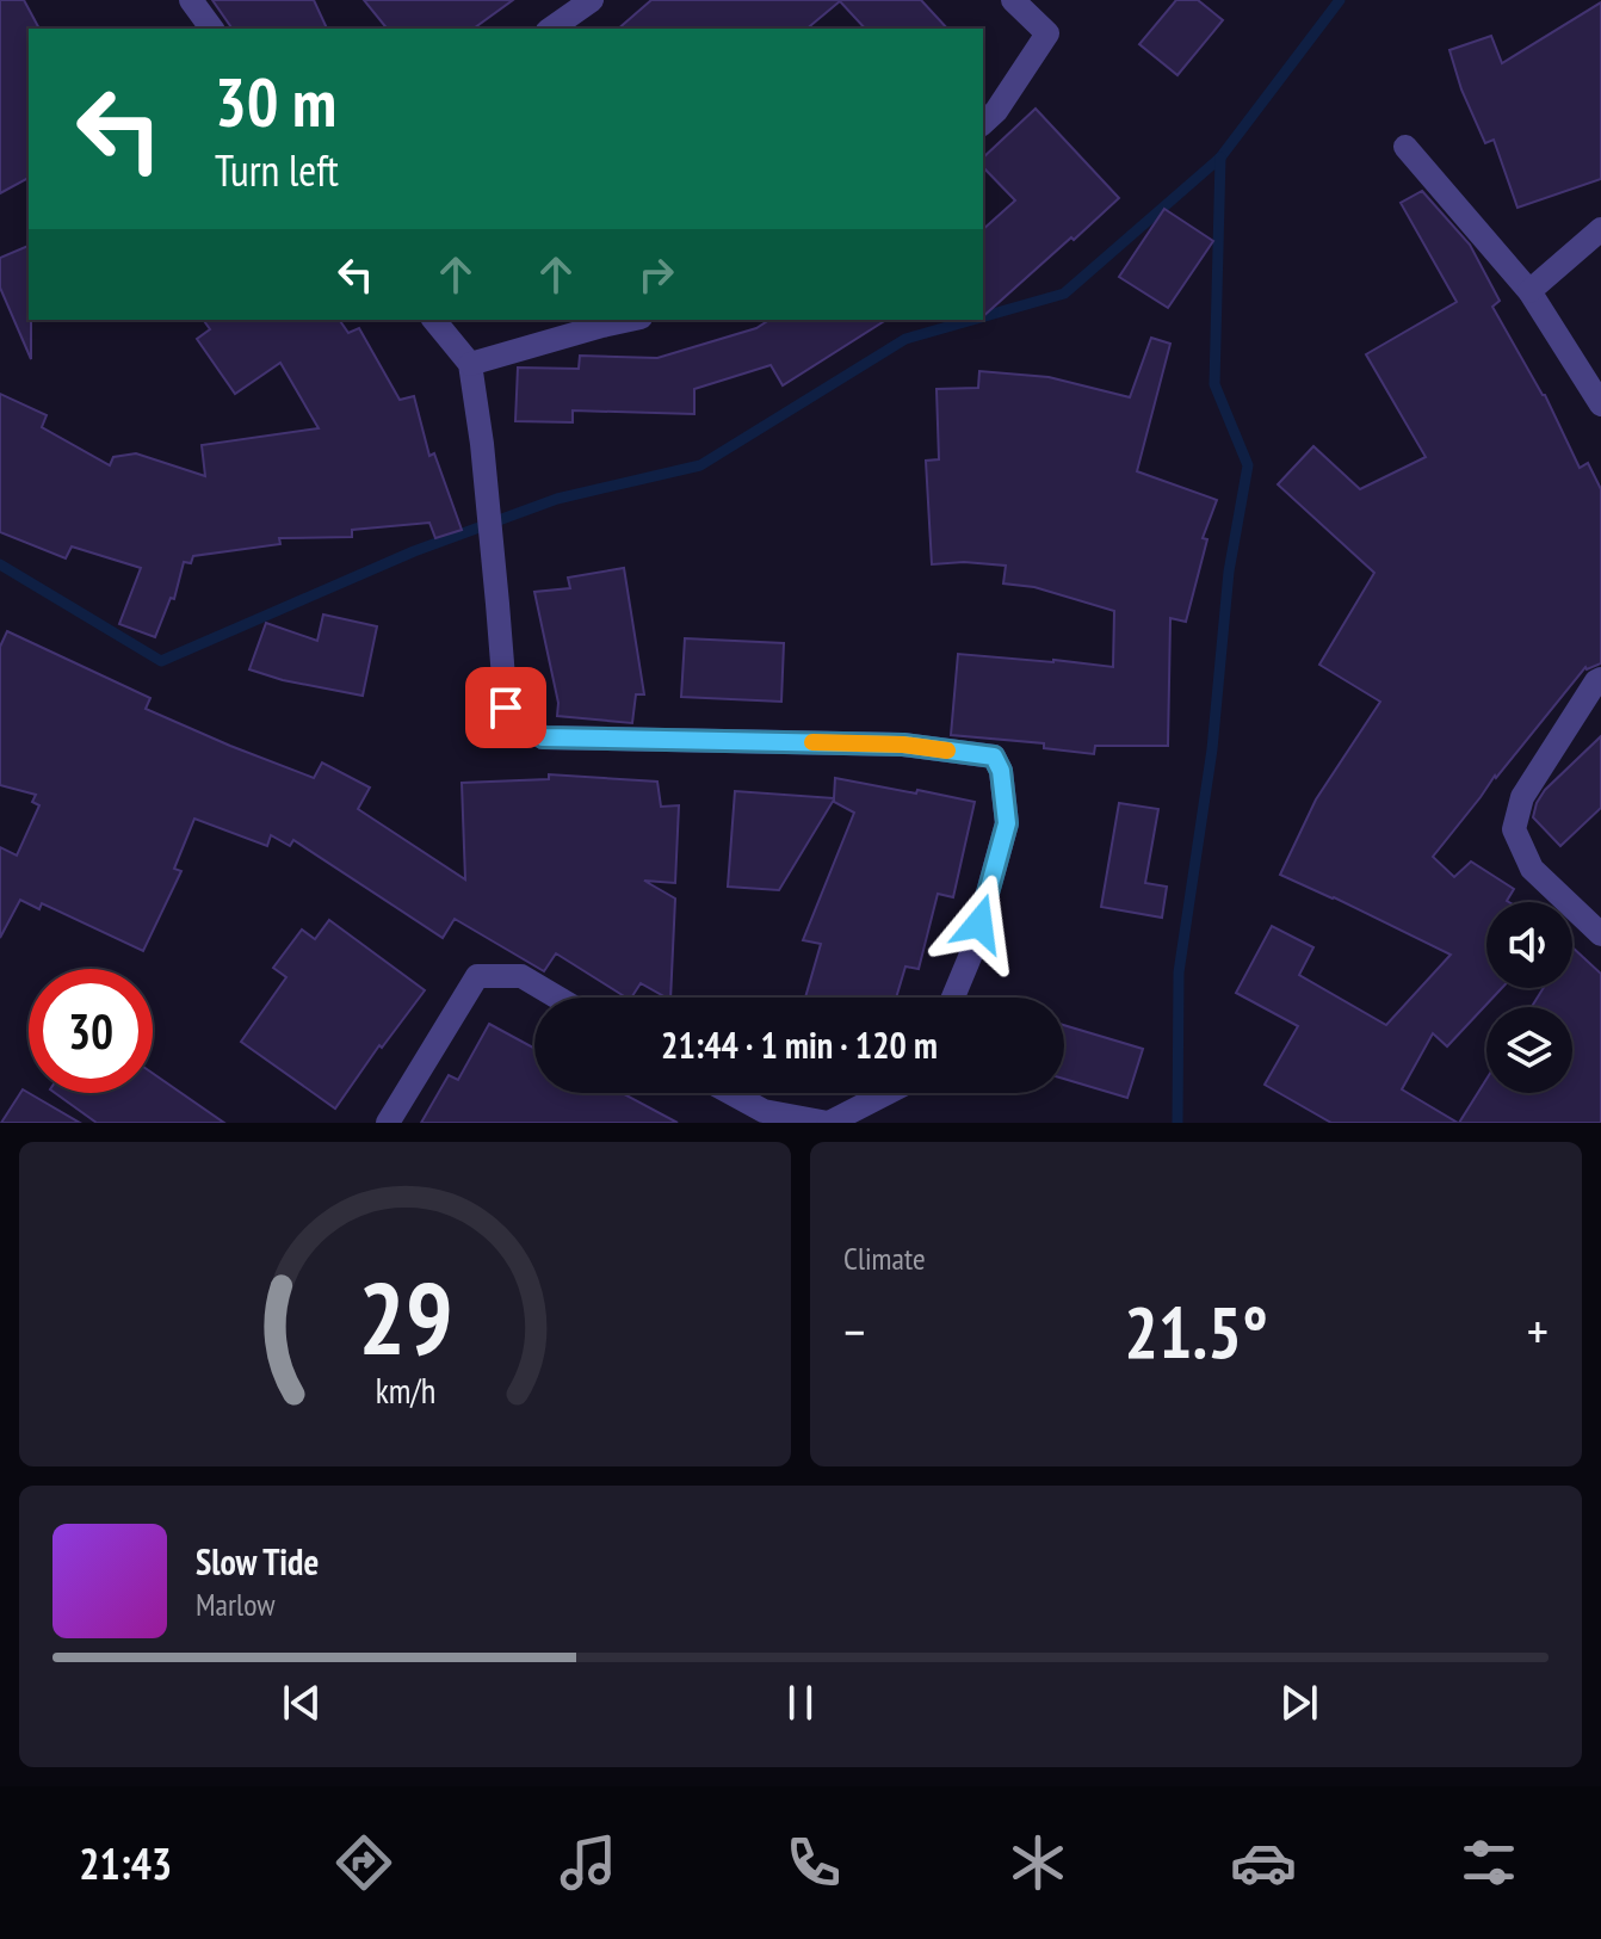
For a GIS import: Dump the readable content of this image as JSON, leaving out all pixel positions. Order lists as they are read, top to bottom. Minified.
{"page":{"turn":["30 m","Turn left"],"limit":"30","trip":"21:44 · 1 min · 120 m","tile":"Climate","heat":["−","21.5°","+"],"song":["Slow Tide","Marlow"],"tabs":"21:43","gauge":["29","km/h"]}}
